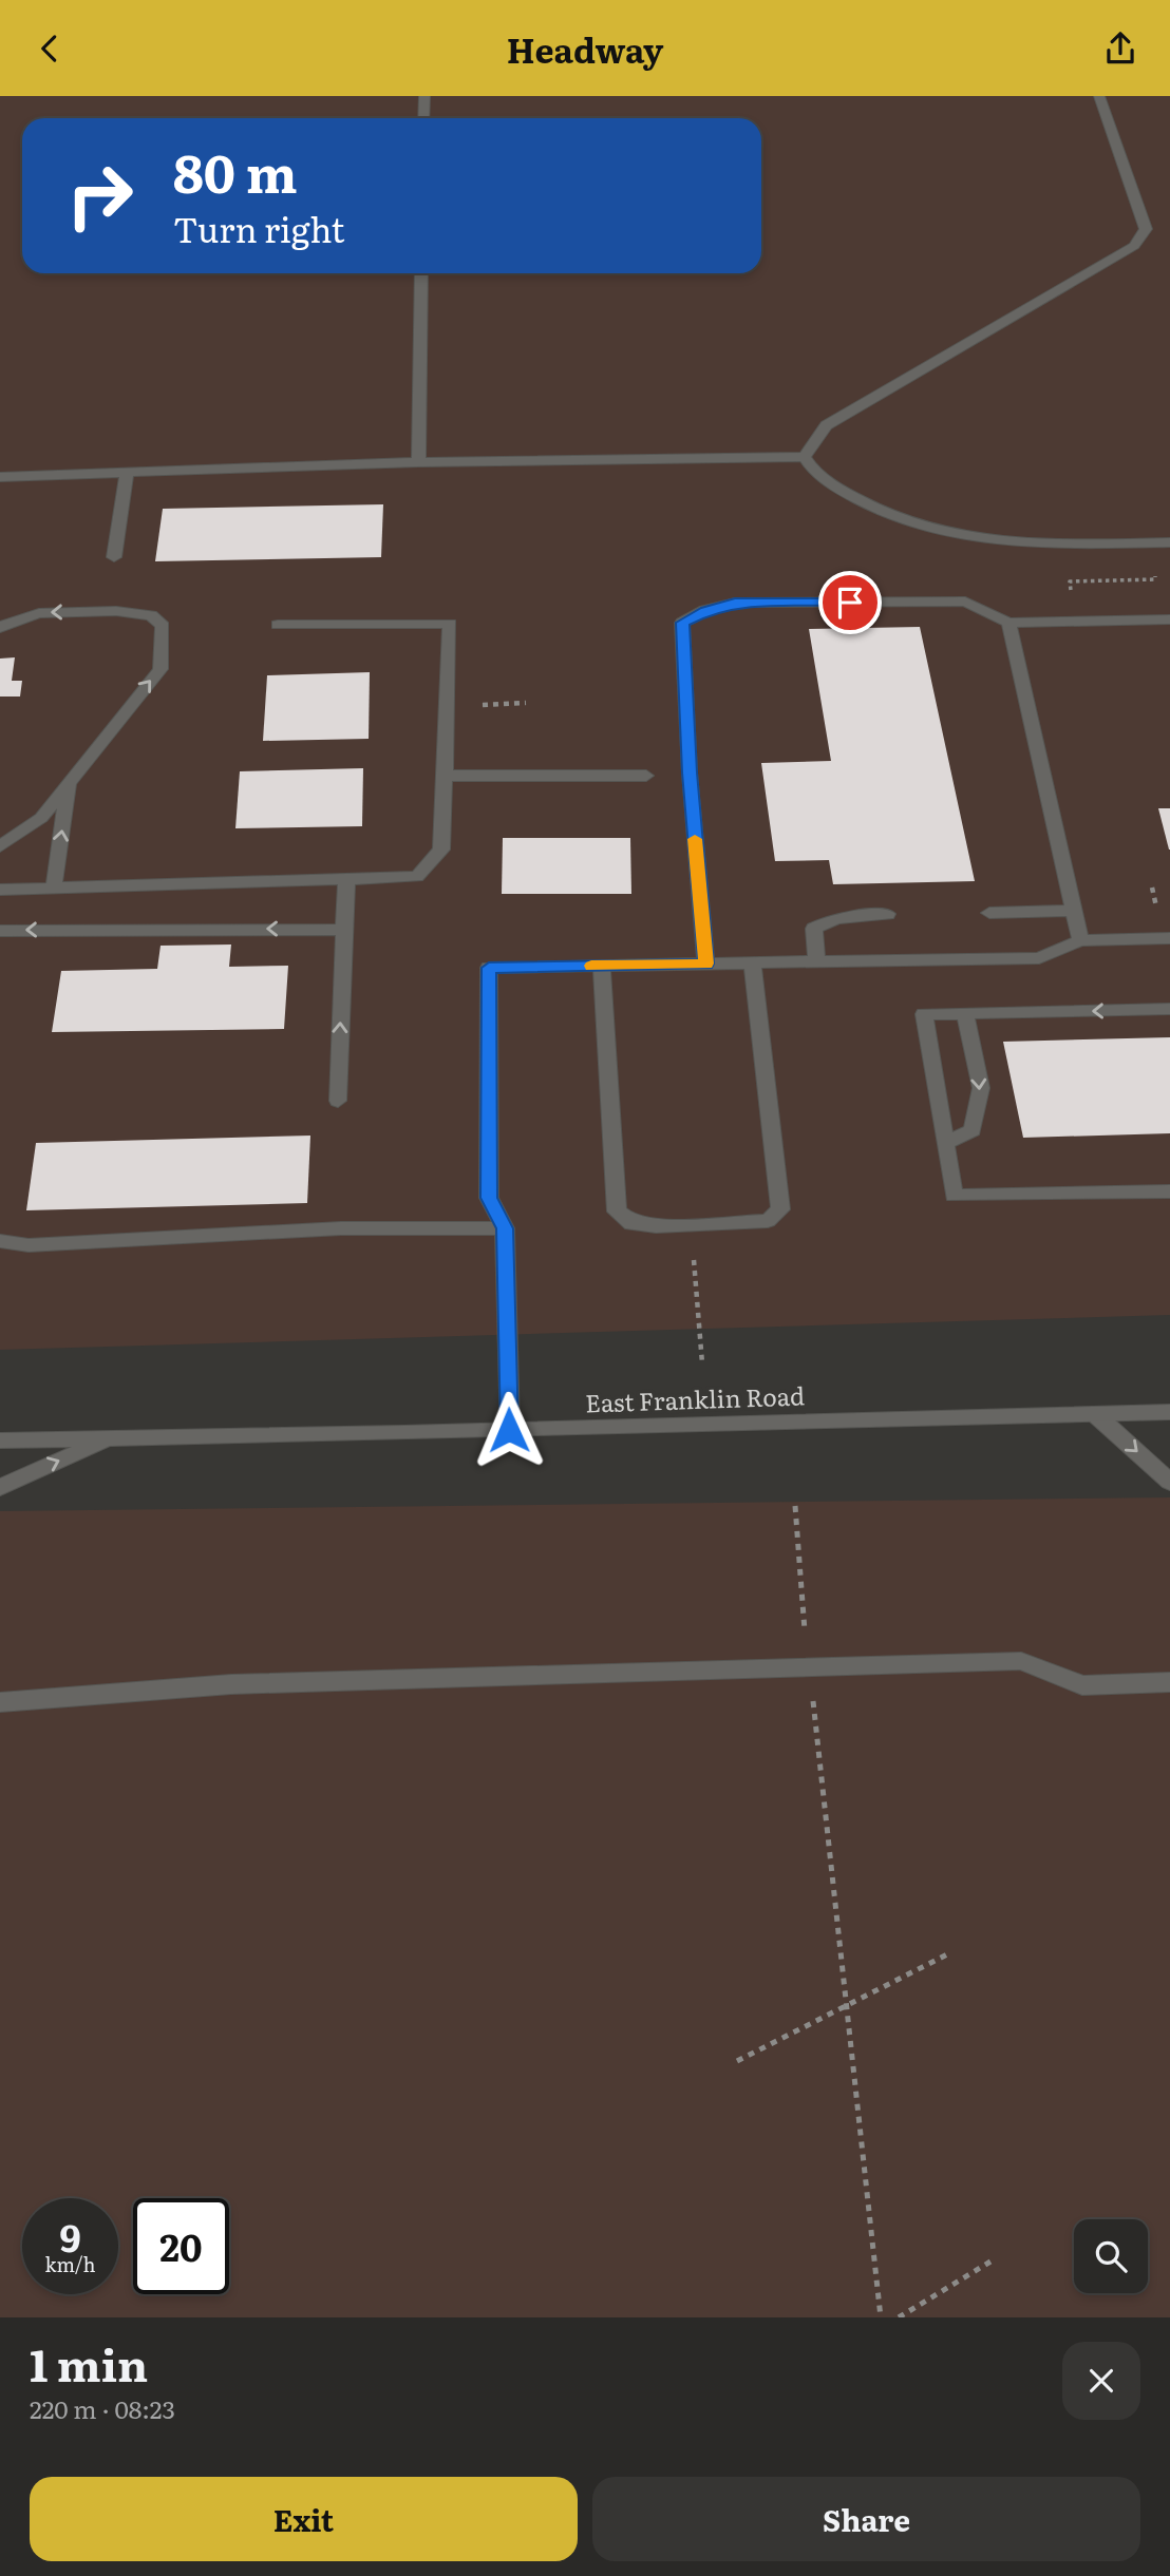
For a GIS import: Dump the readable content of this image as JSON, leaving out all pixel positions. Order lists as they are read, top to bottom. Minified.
{"streets":{"main road":["East Franklin Road"]},"page":{"header":"Headway","turn":["80 m","Turn right"],"speed":"9 km/h","limit":"20","heading":["1 min","220 m · 08:23"],"buttons":["Exit","Share"]}}
